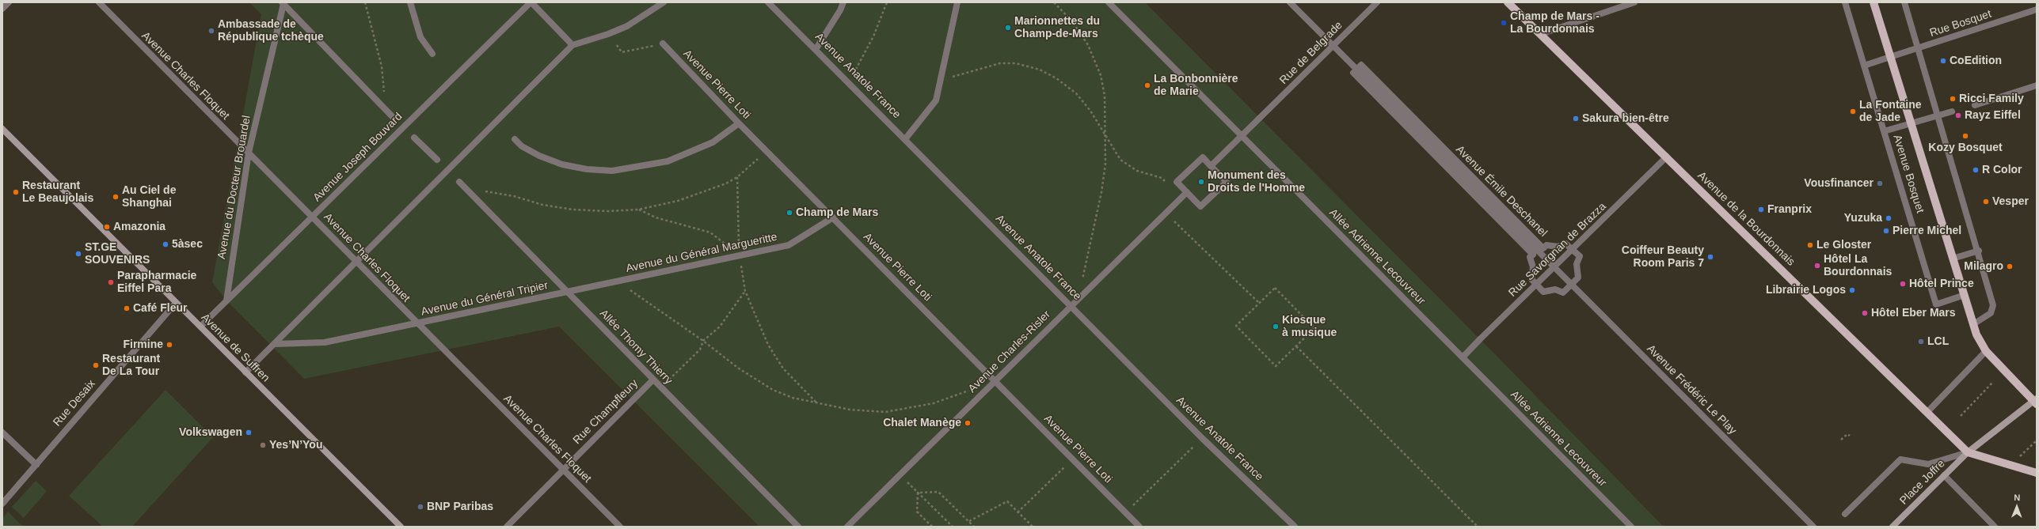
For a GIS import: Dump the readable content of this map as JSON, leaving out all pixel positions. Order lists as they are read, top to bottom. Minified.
{"streets":{"main road":["Avenue Bosquet","Avenue de la Bourdonnais","Avenue de Suffren","Place Joffre"],"street":["Rue Bosquet","Rue de Belgrade","Avenue Charles Floquet","Avenue Anatole France","Avenue Pierre Loti","Avenue Joseph Bouvard","Avenue du Docteur Brouardel","Avenue Émile Deschanel","Rue Savorgnan de Brazza","Avenue du Général Margueritte","Allée Adrienne Lecouvreur","Avenue du Général Tripier","Allée Thomy Thierry","Avenue Charles-Risler","Avenue Frédéric Le Play","Rue Desaix","Rue Champfleury"]},"crossings":[["Rue Bosquet","Avenue Bosquet"],["Rue de Belgrade","Avenue Émile Deschanel"],["Rue de Belgrade","Allée Adrienne Lecouvreur"],["Avenue Charles Floquet","Avenue Joseph Bouvard"],["Avenue Charles Floquet","Avenue du Docteur Brouardel"],["Avenue Charles Floquet","Avenue du Général Tripier"],["Avenue Charles Floquet","Rue Champfleury"],["Avenue Anatole France","Avenue Charles-Risler"],["Avenue Pierre Loti","Avenue du Général Margueritte"],["Avenue Pierre Loti","Avenue Charles-Risler"],["Avenue Joseph Bouvard","Avenue du Docteur Brouardel"],["Avenue Joseph Bouvard","Avenue de Suffren"],["Avenue Bosquet","Place Joffre"],["Avenue Émile Deschanel","Rue Savorgnan de Brazza"],["Avenue Émile Deschanel","Avenue Frédéric Le Play"],["Avenue de la Bourdonnais","Rue Savorgnan de Brazza"],["Avenue de la Bourdonnais","Place Joffre"],["Rue Savorgnan de Brazza","Allée Adrienne Lecouvreur"],["Rue Savorgnan de Brazza","Avenue Frédéric Le Play"],["Avenue du Général Margueritte","Avenue du Général Tripier"],["Avenue du Général Margueritte","Allée Thomy Thierry"],["Avenue du Général Tripier","Allée Thomy Thierry"],["Allée Thomy Thierry","Rue Champfleury"],["Avenue de Suffren","Rue Desaix"]],"places":["Champ de Mars - La Bourdonnais","Marionnettes du Champ-de-Mars","Ambassade de République tchèque","CoEdition","La Bonbonnière de Marie","Ricci Family","La Fontaine de Jade","Rayz Eiffel","Sakura bien-être","Kozy Bosquet","R Color","Monument des Droits de l'Homme","Vousfinancer","Restaurant Le Beaujolais","Au Ciel de Shanghai","Vesper","Franprix","Champ de Mars","Yuzuka","Amazonia","Pierre Michel","5àsec","Le Gloster","ST.GE SOUVENIRS","Coiffeur Beauty Room Paris 7","Hôtel La Bourdonnais","Milagro","Parapharmacie Eiffel Para","Hôtel Prince","Librairie Logos","Café Fleur","Hôtel Eber Mars","Kiosque à musique","LCL","Firmine","Restaurant De La Tour","Chalet Manège","Volkswagen","Yes’N’You","BNP Paribas"],"north":"top"}
